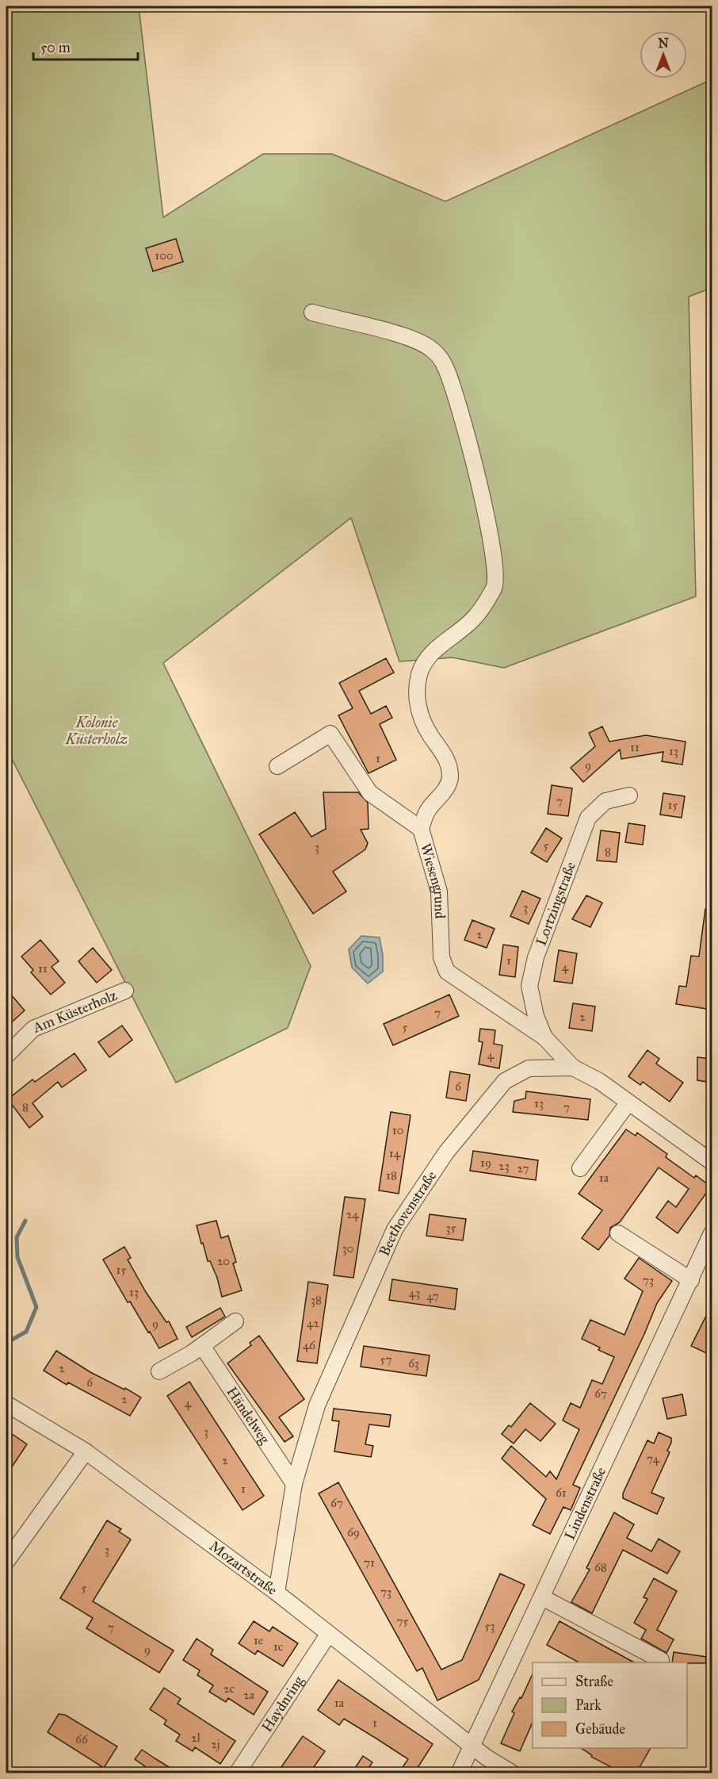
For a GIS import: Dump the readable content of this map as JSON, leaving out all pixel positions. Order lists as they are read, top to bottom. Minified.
{"streets":{"street":["Wiesengrund","Lortzingstraße","Am Küsterholz","Beethovenstraße","Händelweg","Lindenstraße","Mozartstraße","Haydnring"]},"crossings":[["Wiesengrund","Lortzingstraße"],["Wiesengrund","Beethovenstraße"],["Beethovenstraße","Händelweg"],["Beethovenstraße","Mozartstraße"],["Lindenstraße","Mozartstraße"],["Mozartstraße","Haydnring"]],"parks":["Kolonie Küsterholz"],"house_numbers":["100","11","13","1","9","7","15","5","3","8","3","2","1","4","11","7","2","5","4","6","13","8","7","10","14","19","23","27","18","1a","24","35","30","20","15","73","13","43","47","38","42","9","46","57","63","2","6","67","2","4","3","74","2","1","61","67","69","3","71","68","5","73","75","53","7","1e","1c","9","2c","2a","1a","1","2l","66","2j"],"legend":["Straße","Park","Gebäude"],"scale_bar":"50 m","north":"top"}
